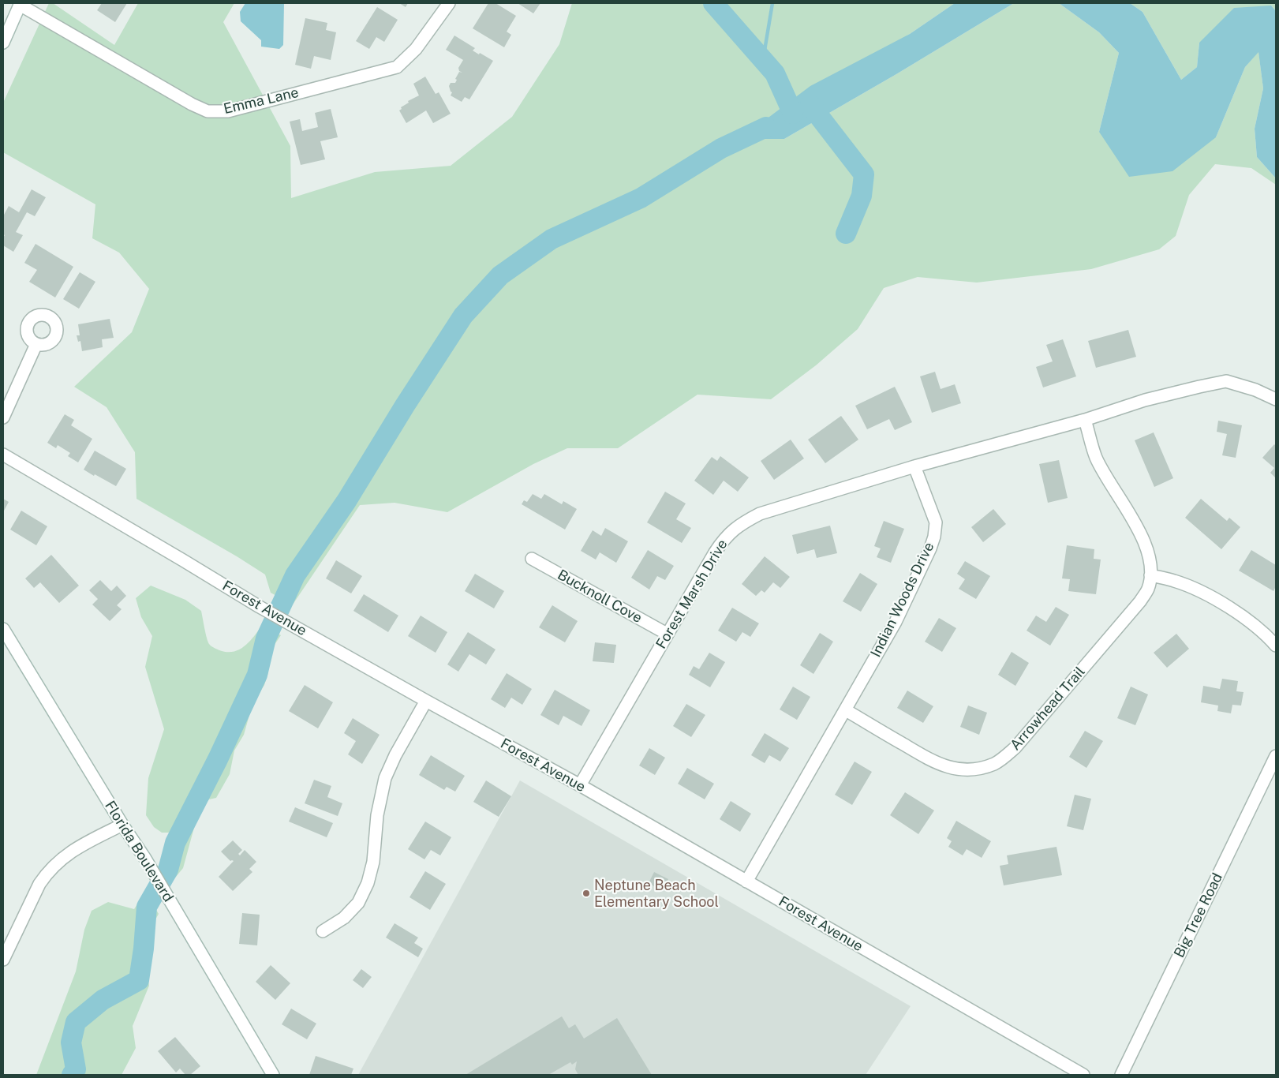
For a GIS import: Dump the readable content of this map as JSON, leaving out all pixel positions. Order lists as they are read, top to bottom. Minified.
{"streets":{"street":["Emma Lane","Forest Marsh Drive","Bucknoll Cove","Indian Woods Drive","Forest Avenue","Arrowhead Trail","Florida Boulevard","Big Tree Road"]},"crossings":[["Forest Marsh Drive","Bucknoll Cove"],["Forest Marsh Drive","Indian Woods Drive"],["Forest Marsh Drive","Forest Avenue"],["Indian Woods Drive","Forest Avenue"],["Indian Woods Drive","Arrowhead Trail"]],"places":["Neptune Beach Elementary School"]}
